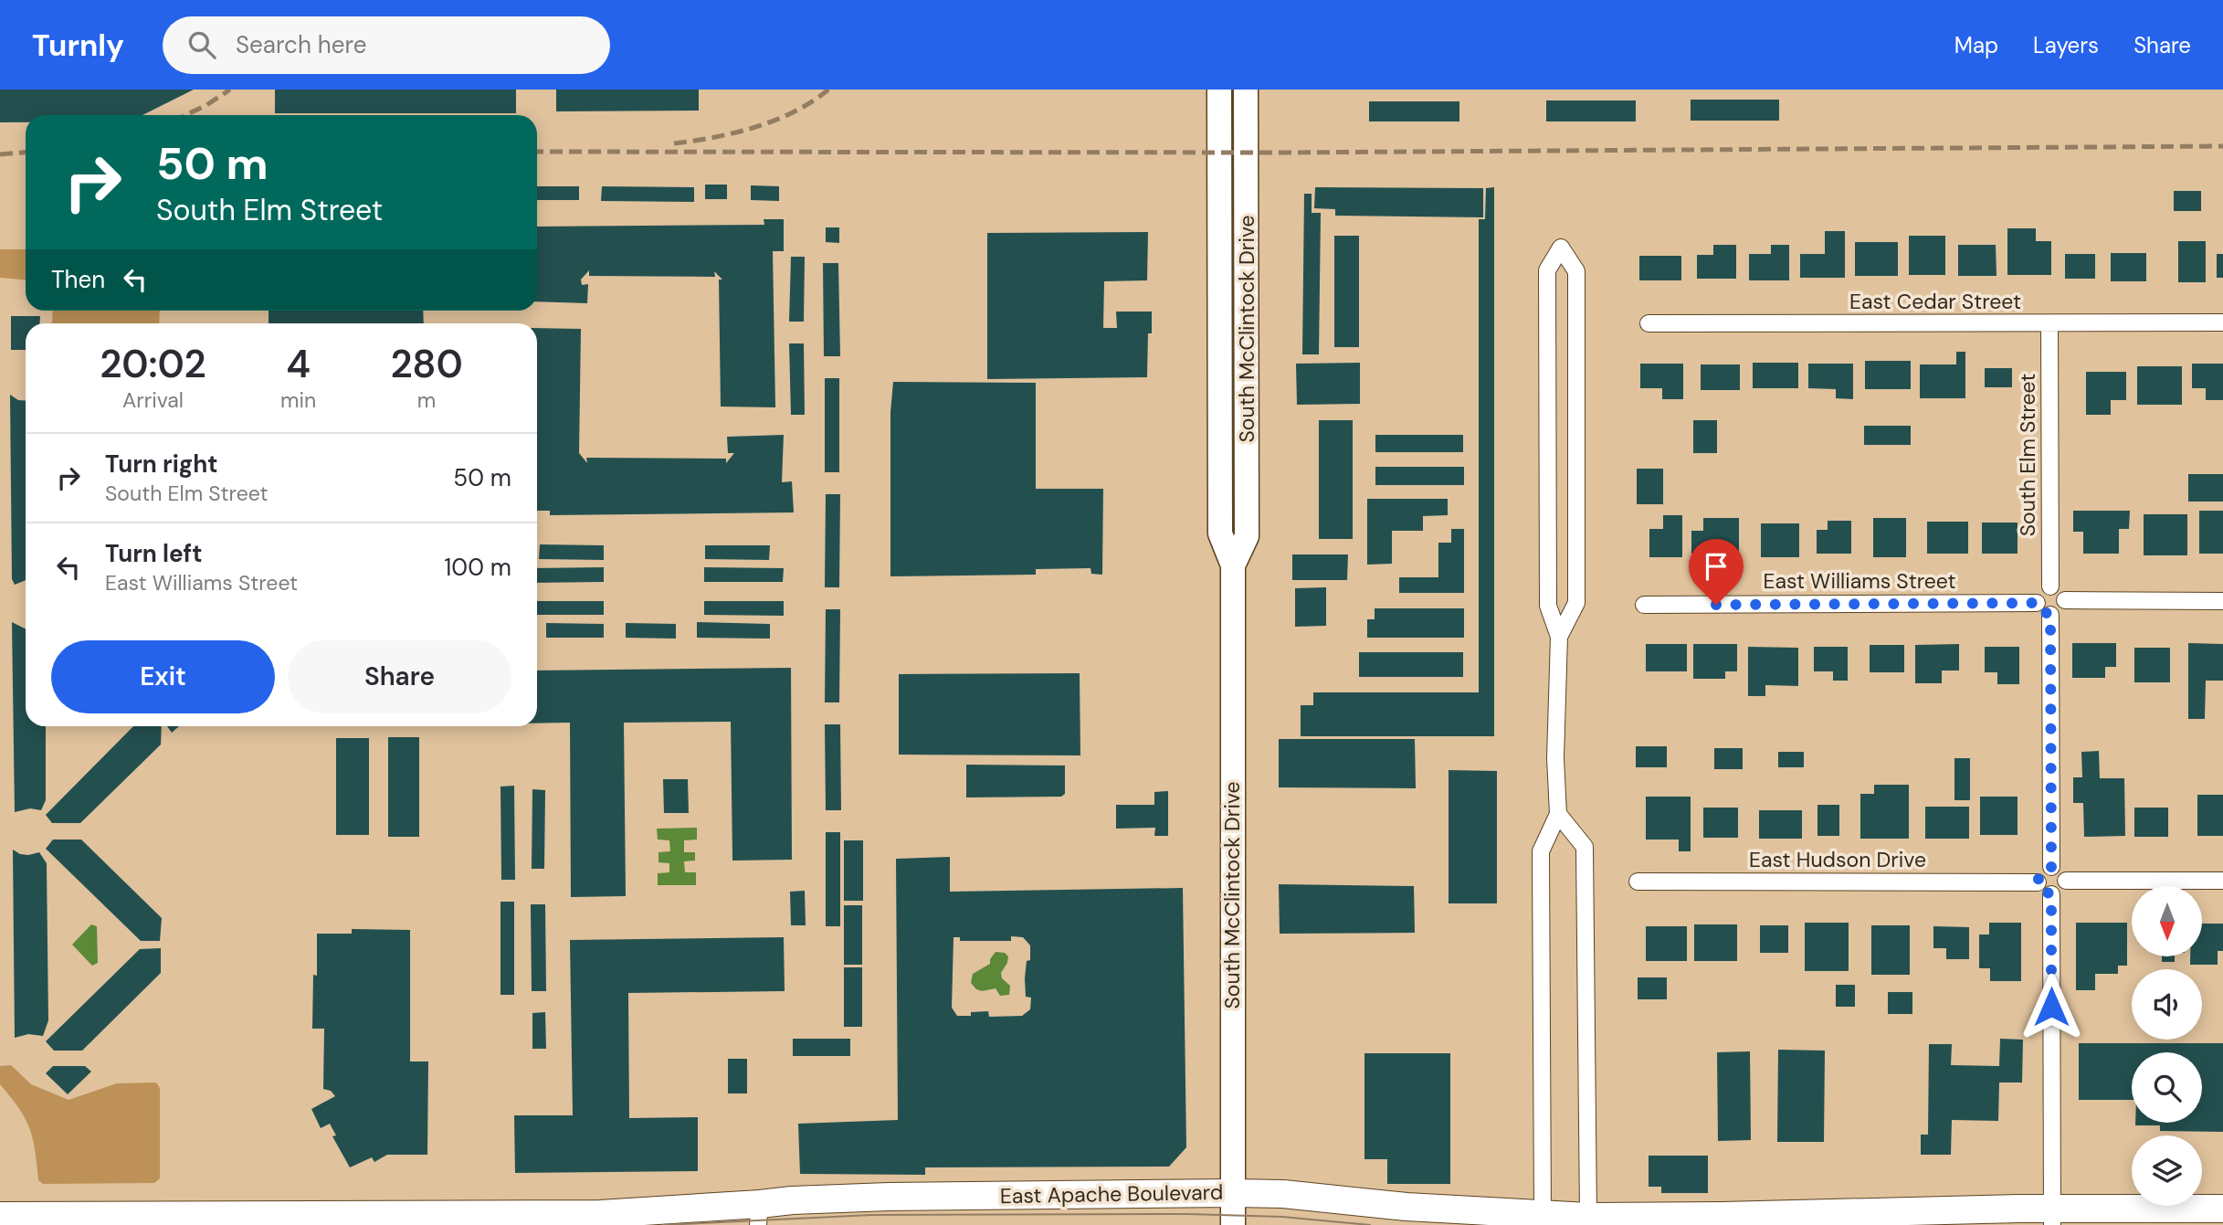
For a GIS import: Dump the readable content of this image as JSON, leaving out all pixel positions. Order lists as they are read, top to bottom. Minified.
{"streets":{"main road":["South McClintock Drive","East Apache Boulevard"],"street":["East Cedar Street","South Elm Street","East Williams Street","East Hudson Drive"]},"crossings":[["East Cedar Street","South Elm Street"],["South McClintock Drive","East Apache Boulevard"],["South Elm Street","East Williams Street"]],"north":"bottom","page":{"header":"Turnly","search":"Search here","nav":["Map","Layers","Share"],"turn":["50 m","South Elm Street"],"then":"Then","eta":["20:02","Arrival","4","min","280","m"],"list":[{"name":"Turn right","note":"South Elm Street","value":"50 m"},{"name":"Turn left","note":"East Williams Street","value":"100 m"}],"buttons":["Exit","Share"]}}
